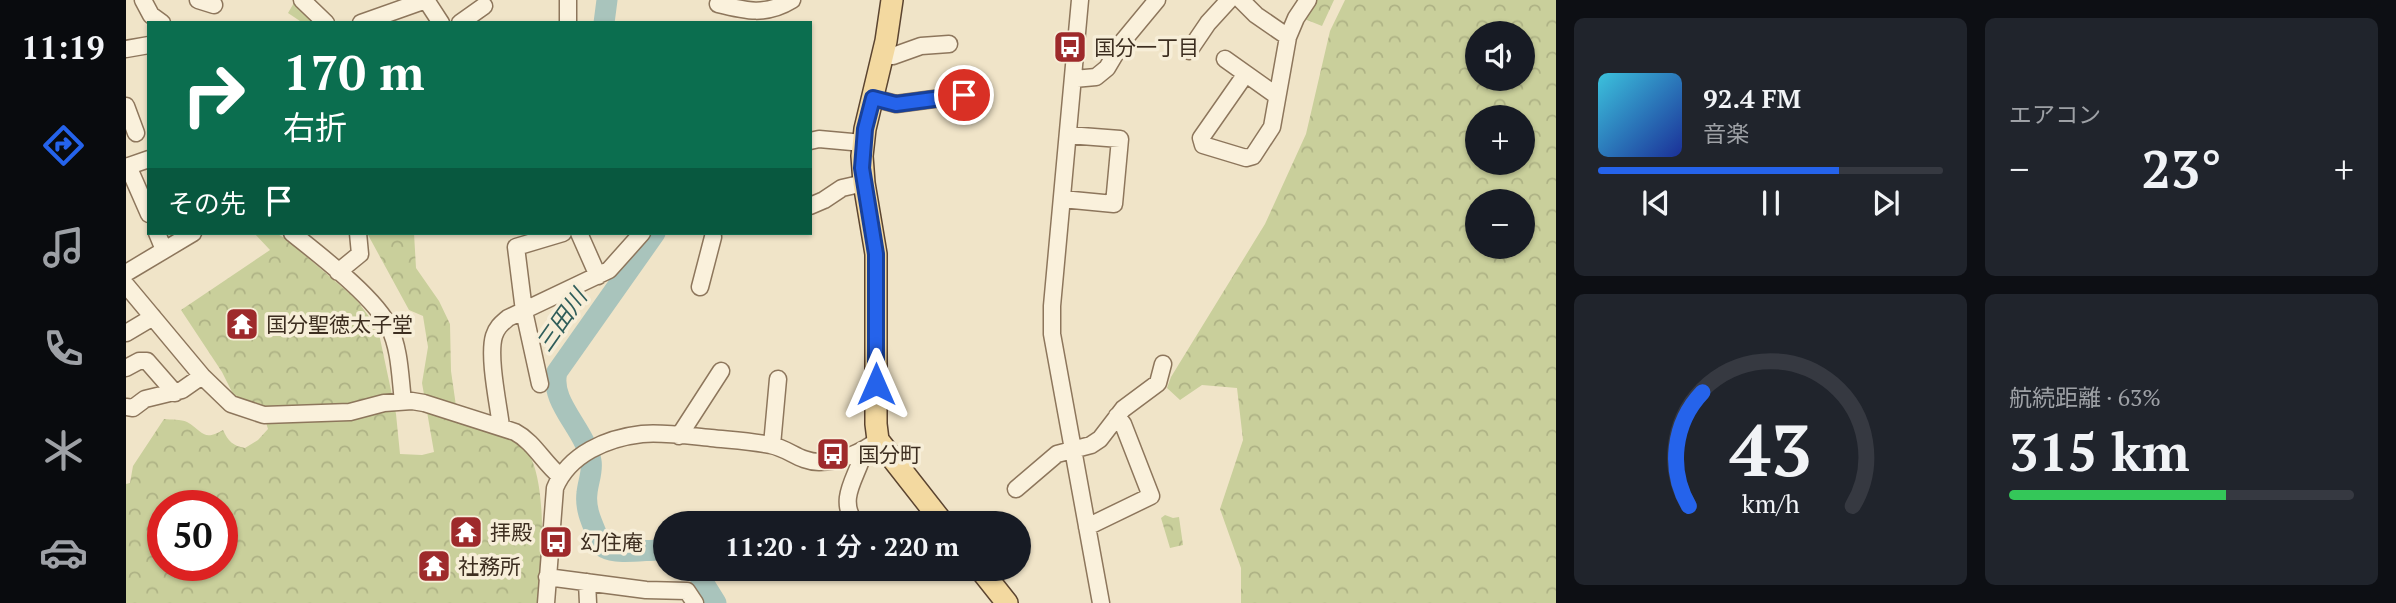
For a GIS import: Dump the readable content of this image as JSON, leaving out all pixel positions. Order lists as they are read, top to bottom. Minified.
{"water":["三田川"],"places":{"bus stop":["国分一丁目","国分町","幻住庵"],"temple":["国分聖徳太子堂","拝殿","社務所"]},"page":{"tabs":"11:19","tile":["エアコン",["航続距離 · 63%","315 km"]],"map_buttons":["+","−"],"turn":["170 m","右折"],"song":["92.4 FM","音楽"],"heat":["−","23°","+"],"then":"その先","limit":"50","trip":"11:20 · 1 分 · 220 m","gauge":["43","km/h"]}}
